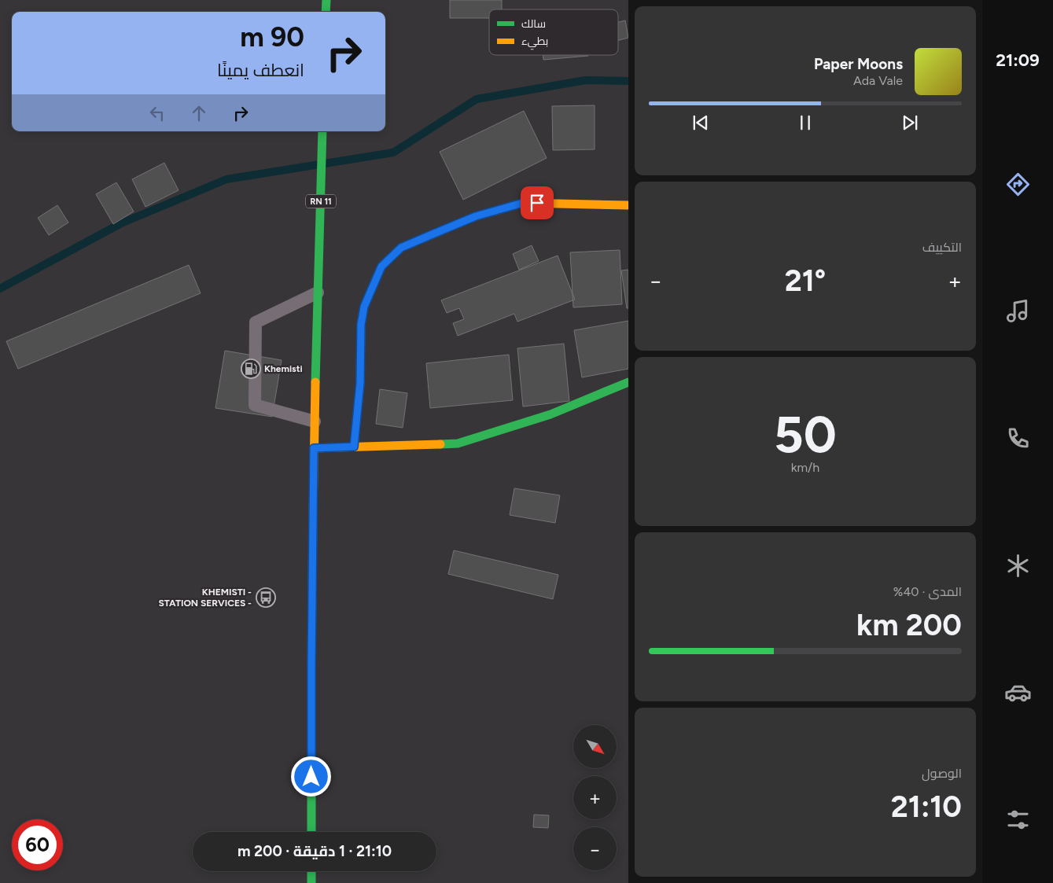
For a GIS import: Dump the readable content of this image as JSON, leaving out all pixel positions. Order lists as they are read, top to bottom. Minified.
{"streets":{"street":["RN 11"]},"places":{"fuel station":["Khemisti"],"bus stop":["KHEMISTI - STATION SERVICES -"]},"legend":["سالك","بطيء"],"north":"bottom right","page":{"tabs":"21:09","turn":["90 m","انعطف يمينًا"],"song":["Paper Moons","Ada Vale"],"tile":["التكييف",["50","km/h"],["المدى · 40%","200 km"],["الوصول","21:10"]],"heat":["−","21°","+"],"map_buttons":["+","−"],"limit":"60","trip":"21:10 · 1 دقيقة · 200 m"}}
